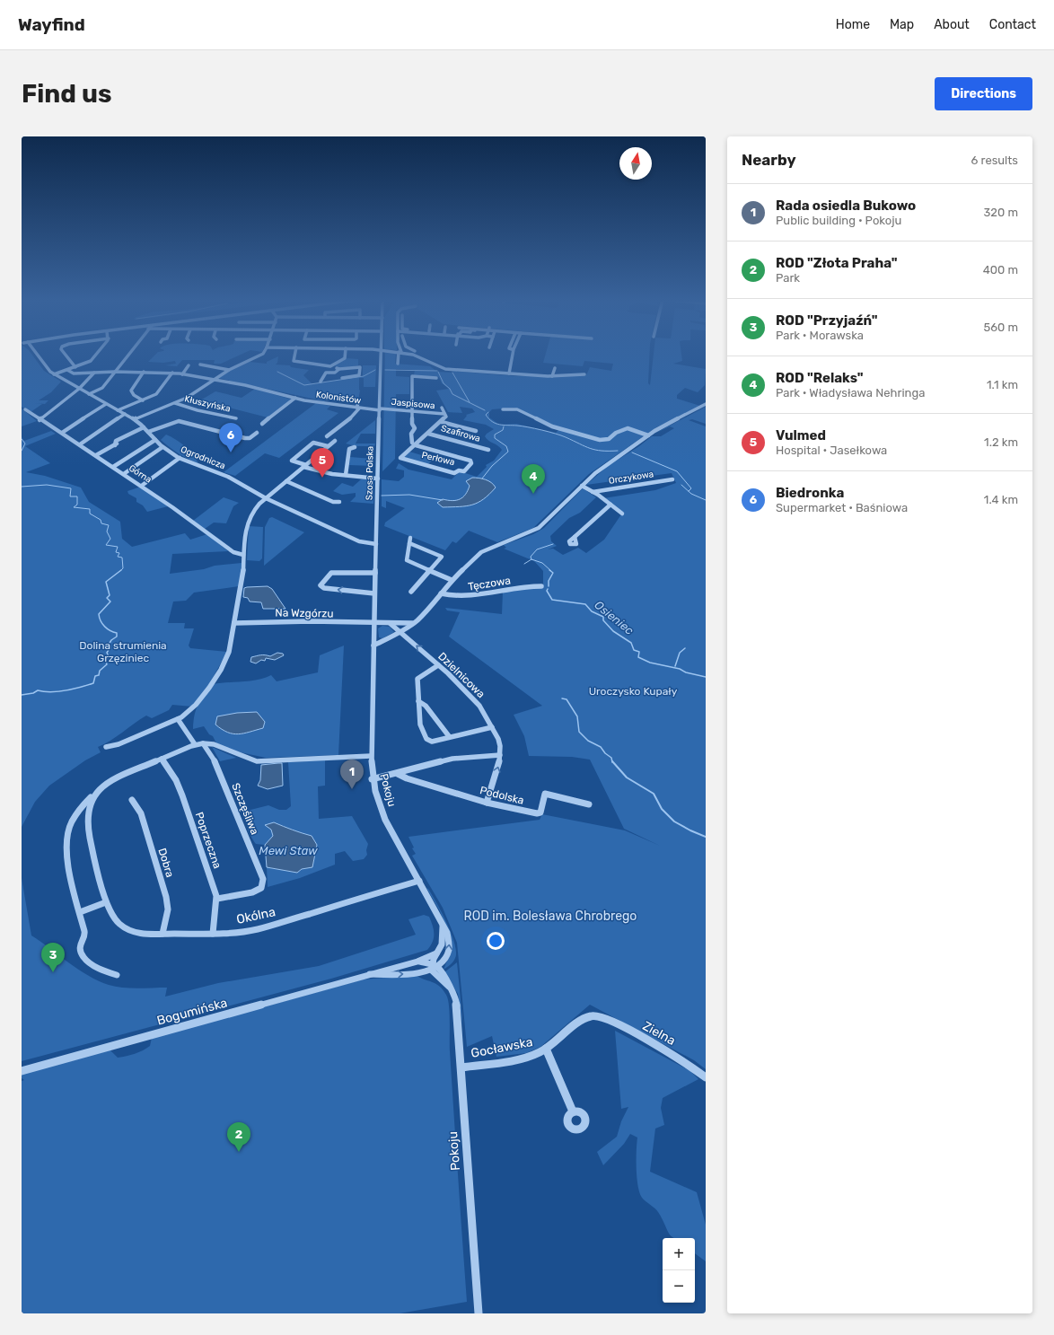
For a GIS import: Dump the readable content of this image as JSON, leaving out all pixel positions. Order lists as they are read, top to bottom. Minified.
{"streets":{"street":["Kolonistów","Kłuszyńska","Jaspisowa","Szafirowa","Ogrodnicza","Perłowa","Szosa Polska","Górna","Orczykowa","Tęczowa","Na Wzgórzu","Dzielnicowa","Pokoju","Podolska","Szczęśliwa","Poprzeczna","Dobra","Okólna","Bogumińska","Zielna","Gocławska"]},"crossings":[["Kolonistów","Jaspisowa"],["Kolonistów","Szosa Polska"],["Jaspisowa","Szosa Polska"],["Szafirowa","Perłowa"],["Ogrodnicza","Szosa Polska"],["Szosa Polska","Na Wzgórzu"],["Szosa Polska","Pokoju"],["Na Wzgórzu","Dzielnicowa"],["Dzielnicowa","Podolska"],["Pokoju","Okólna"],["Pokoju","Bogumińska"],["Pokoju","Gocławska"],["Szczęśliwa","Poprzeczna"],["Poprzeczna","Okólna"],["Dobra","Okólna"],["Zielna","Gocławska"]],"one_way":["Dzielnicowa"],"water":["Osieniec","Mewi Staw"],"parks":["Dolina strumienia Grzęziniec","Uroczysko Kupały","ROD im. Bolesława Chrobrego"],"north":"top","page":{"header":"Wayfind","nav":["Home","Map","About","Contact"],"buttons":"Directions","title":"Find us","heading":["Nearby","6 results"],"list":[{"mark":"1","name":"Rada osiedla Bukowo","note":"Public building · Pokoju","value":"320 m"},{"mark":"2","name":"ROD \"Złota Praha\"","note":"Park","value":"400 m"},{"mark":"3","name":"ROD \"Przyjaźń\"","note":"Park · Morawska","value":"560 m"},{"mark":"4","name":"ROD \"Relaks\"","note":"Park · Władysława Nehringa","value":"1.1 km"},{"mark":"5","name":"Vulmed","note":"Hospital · Jasełkowa","value":"1.2 km"},{"mark":"6","name":"Biedronka","note":"Supermarket · Baśniowa","value":"1.4 km"}],"pins":["6","5","4","1","3","2"],"map_buttons":["+","−"]}}
